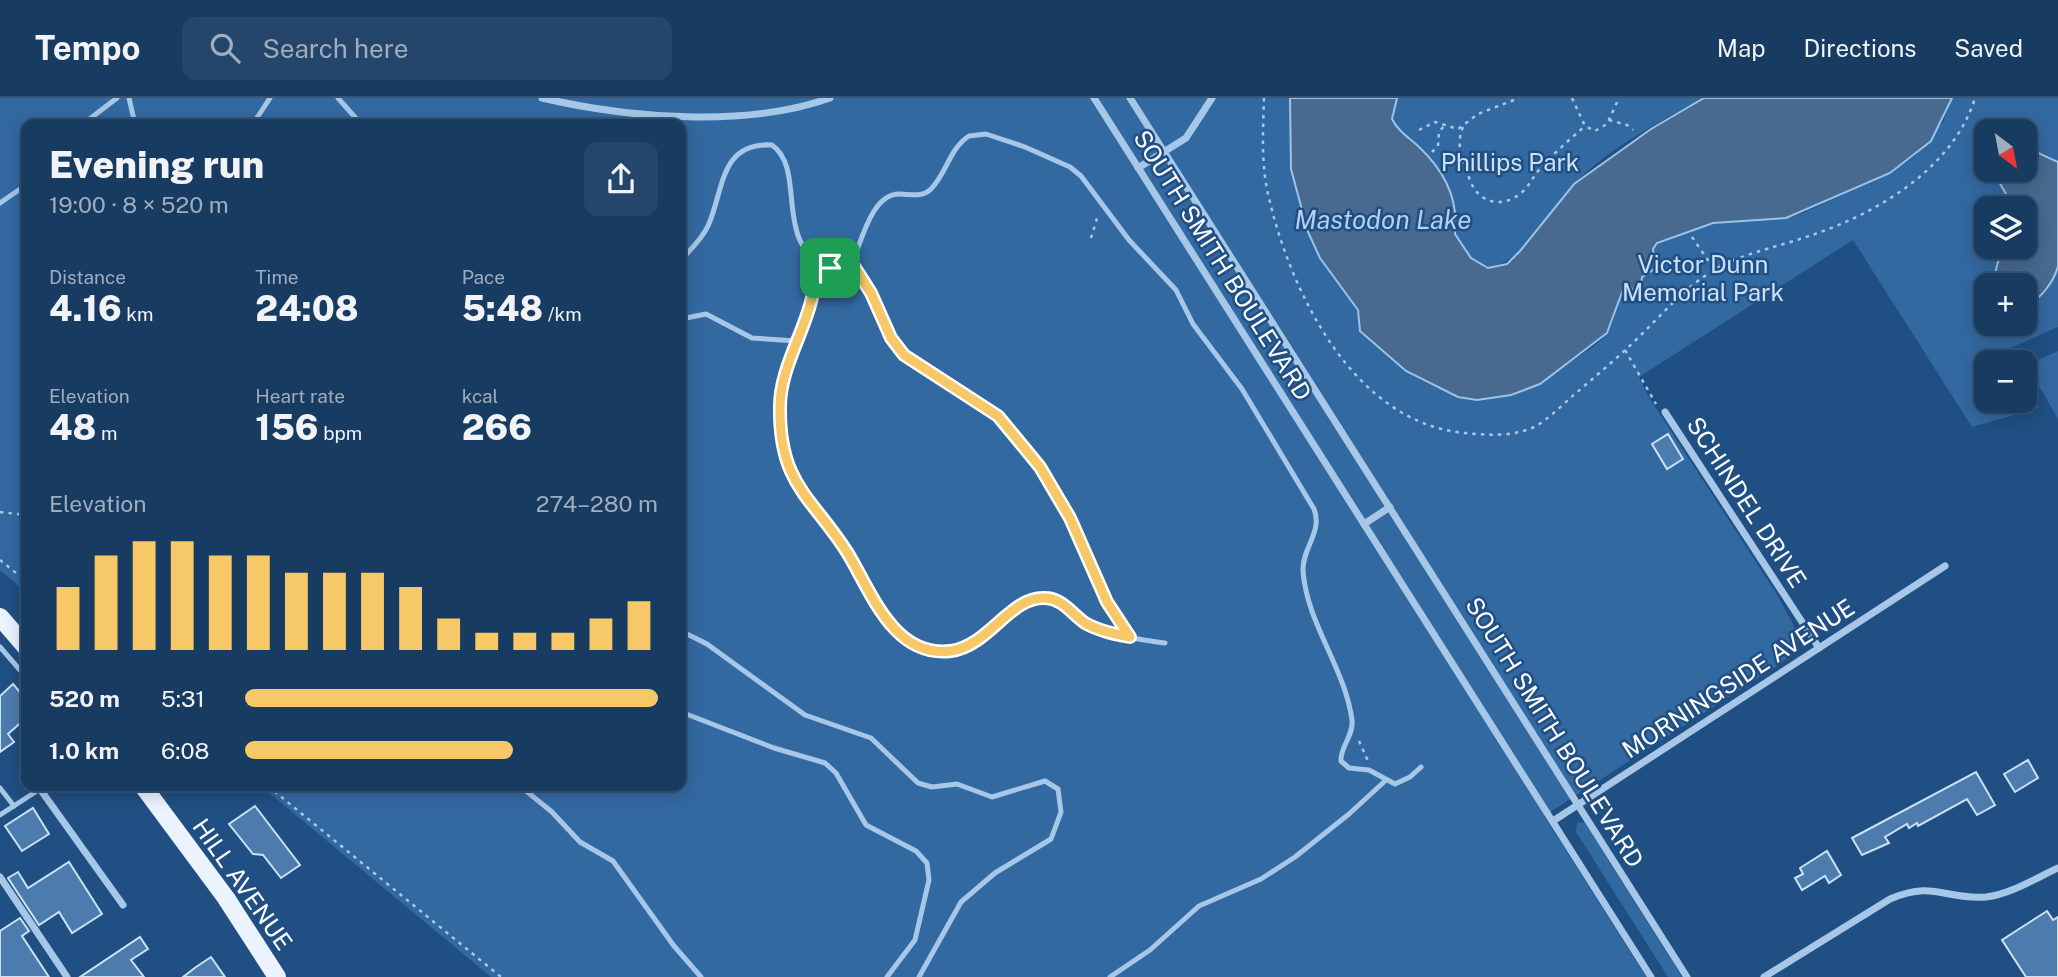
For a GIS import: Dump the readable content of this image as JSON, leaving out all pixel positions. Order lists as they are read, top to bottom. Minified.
{"streets":{"main road":["HILL AVENUE"],"street":["SOUTH SMITH BOULEVARD","SCHINDEL DRIVE","MORNINGSIDE AVENUE"]},"crossings":[["SOUTH SMITH BOULEVARD","MORNINGSIDE AVENUE"],["SCHINDEL DRIVE","MORNINGSIDE AVENUE"]],"water":["Mastodon Lake"],"parks":["Phillips Park","Victor Dunn Memorial Park"],"north":"bottom right","page":{"header":"Tempo","search":"Search here","nav":["Map","Directions","Saved"],"map_buttons":["+","−"],"heading":["Evening run","19:00 · 8 × 520 m"],"stats":[["Distance","4.16 km"],["Time","24:08"],["Pace","5:48 /km"],["Elevation","48 m"],["Heart rate","156 bpm"],["kcal","266"]],"chart":["Elevation","274–280 m"],"list":[{"name":"520 m","note":"5:31"},{"name":"1.0 km","note":"6:08"}]}}
